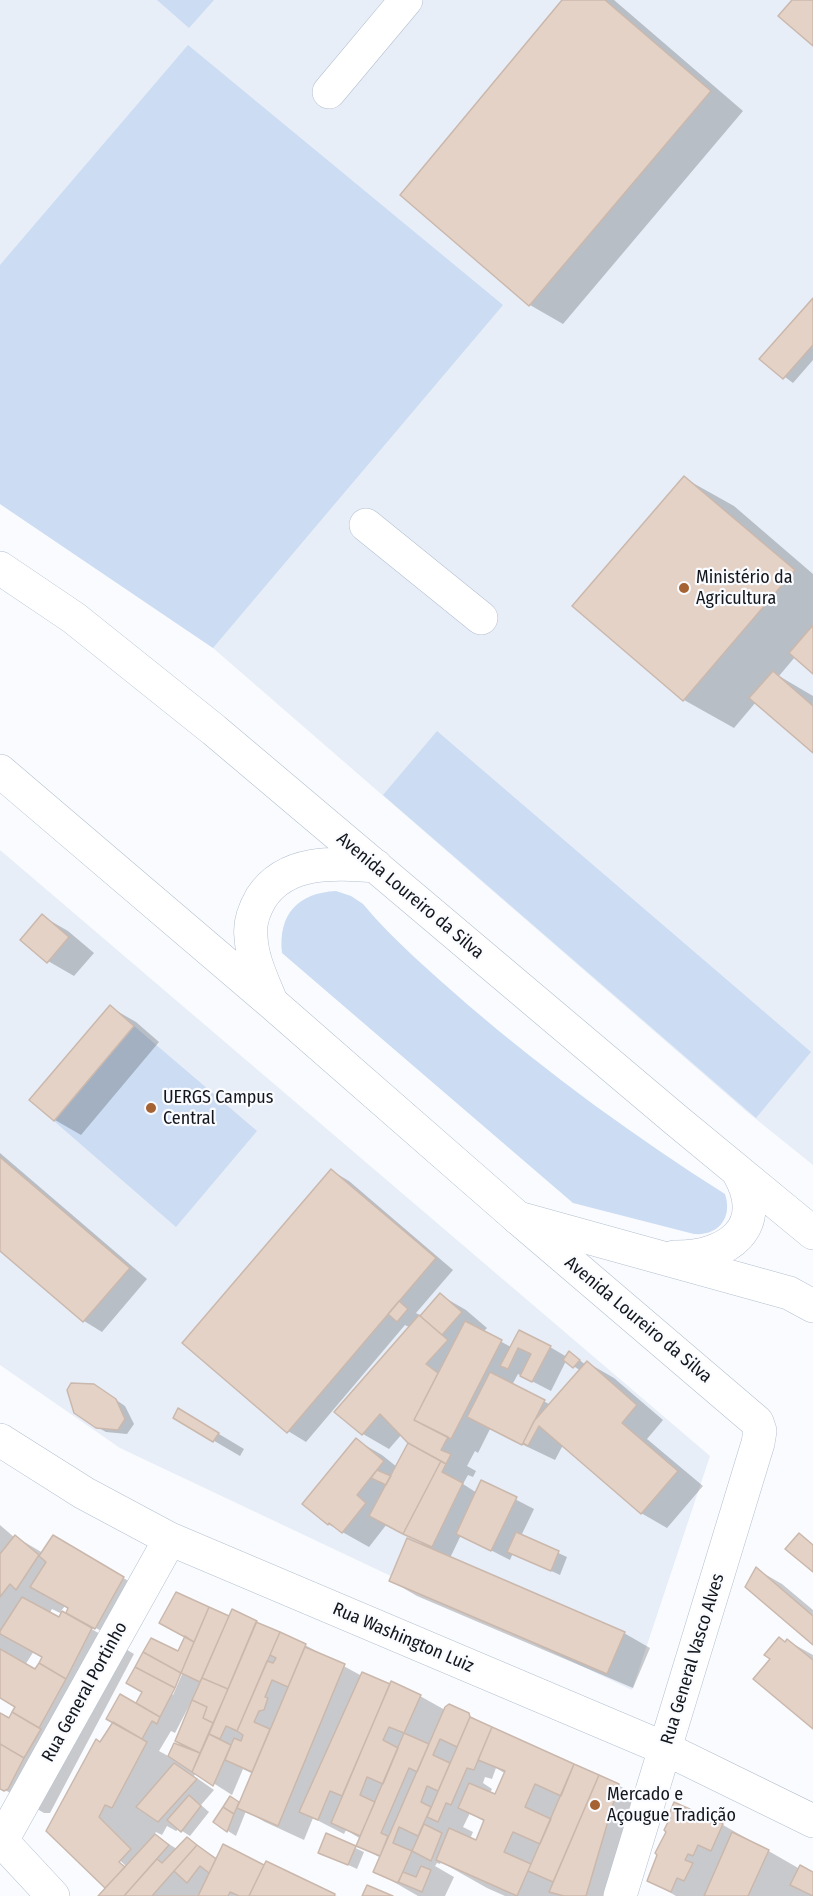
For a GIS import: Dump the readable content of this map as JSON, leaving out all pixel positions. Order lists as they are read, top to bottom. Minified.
{"streets":{"main road":["Avenida Loureiro da Silva","Rua Washington Luiz","Rua General Vasco Alves","Rua General Portinho"]},"crossings":[["Avenida Loureiro da Silva","Rua General Vasco Alves"],["Rua Washington Luiz","Rua General Vasco Alves"],["Rua Washington Luiz","Rua General Portinho"]],"places":["Ministério da Agricultura","UERGS Campus Central","Mercado e Açougue Tradição"]}
